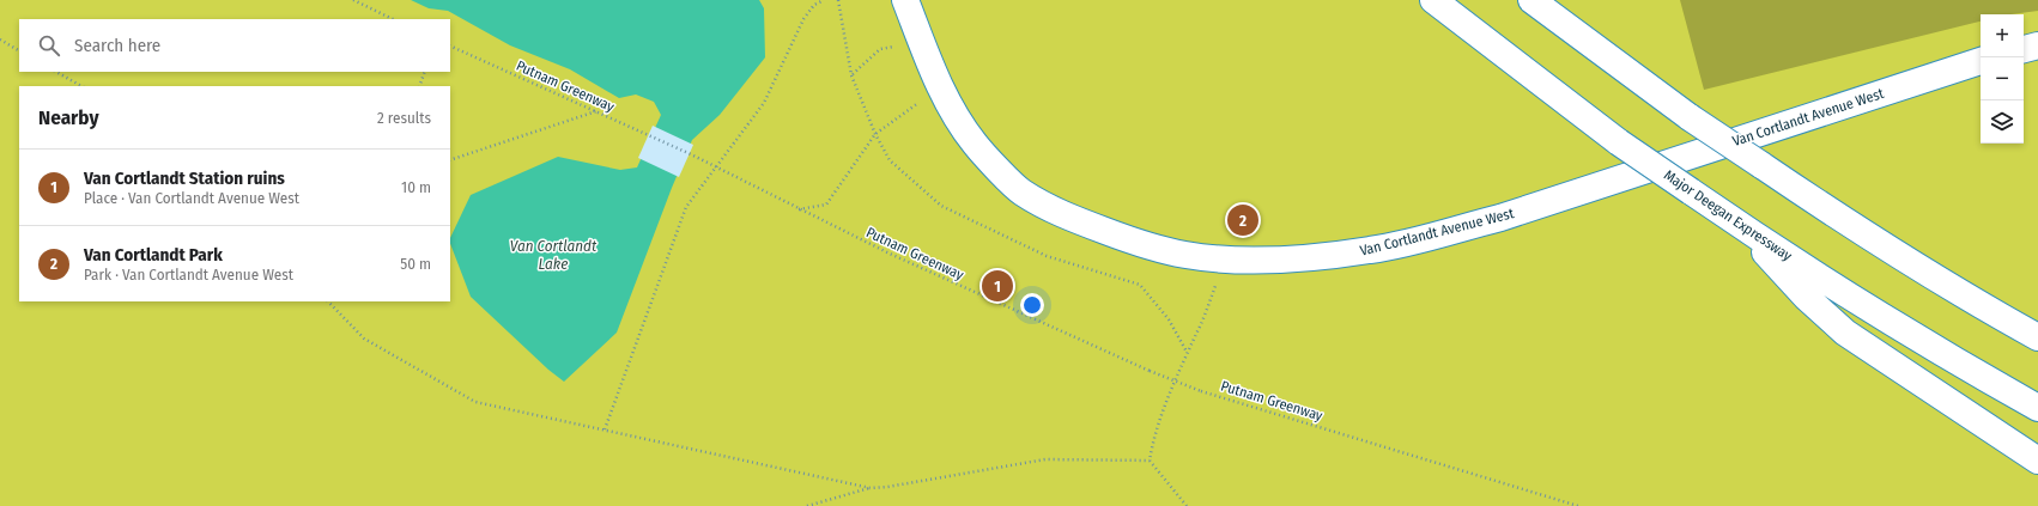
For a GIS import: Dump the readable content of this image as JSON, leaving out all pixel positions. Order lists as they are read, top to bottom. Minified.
{"streets":{"main road":["Van Cortlandt Avenue West","Major Deegan Expressway"],"path":["Putnam Greenway"]},"water":["Van Cortlandt Lake"],"page":{"map_buttons":["+","−"],"search":"Search here","heading":["Nearby","2 results"],"list":[{"mark":"1","name":"Van Cortlandt Station ruins","note":"Place · Van Cortlandt Avenue West","value":"10 m"},{"mark":"2","name":"Van Cortlandt Park","note":"Park · Van Cortlandt Avenue West","value":"50 m"}],"pins":["2","1"]}}
